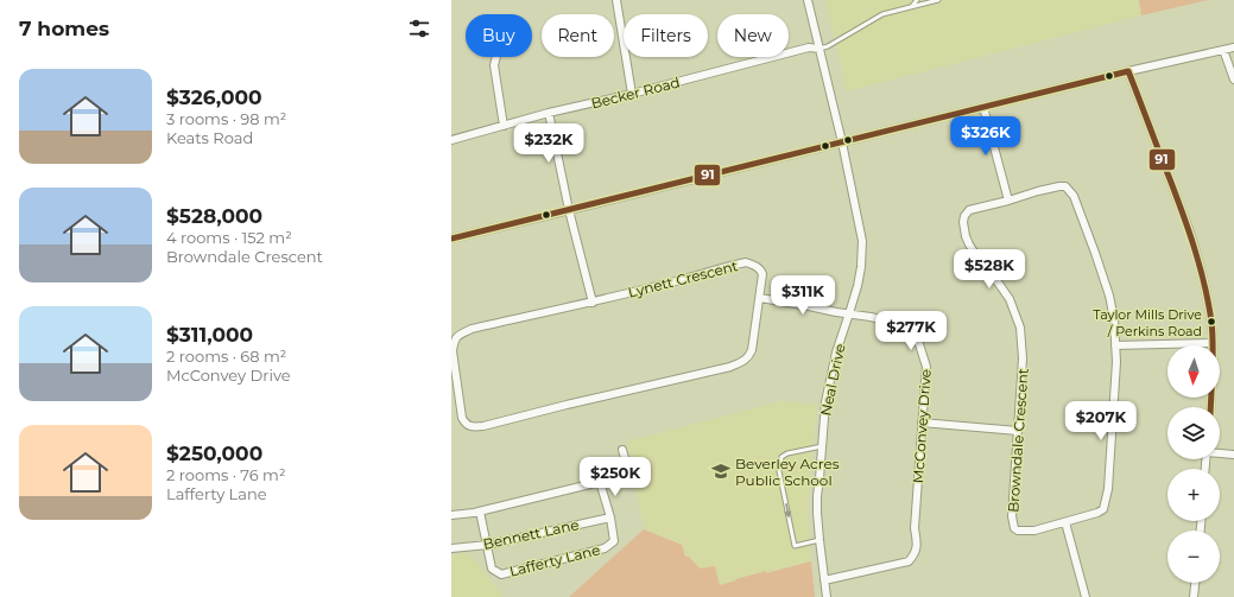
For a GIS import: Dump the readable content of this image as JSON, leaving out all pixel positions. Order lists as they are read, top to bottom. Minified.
{"streets":{"street":["Becker Road","Lynett Crescent","Neal Drive","McConvey Drive","Browndale Crescent","Bennett Lane","Lafferty Lane"]},"crossings":[["Becker Road","Neal Drive"],["Lynett Crescent","McConvey Drive"],["Neal Drive","McConvey Drive"],["Bennett Lane","Lafferty Lane"]],"places":{"other":["Taylor Mills Drive / Perkins Road"],"school or university":["Beverley Acres Public School"]},"lines":["transit line 91"],"north":"bottom","page":{"heading":"7 homes","chip":["Buy","Rent","Filters","New"],"list":[{"name":"$326,000","note":"3 rooms · 98 m² · Keats Road"},{"name":"$528,000","note":"4 rooms · 152 m² · Browndale Crescent"},{"name":"$311,000","note":"2 rooms · 68 m² · McConvey Drive"},{"name":"$250,000","note":"2 rooms · 76 m² · Lafferty Lane"}],"price":["$326K","$232K","$528K","$311K","$277K","$207K","$250K"],"map_buttons":["+","−"]}}
